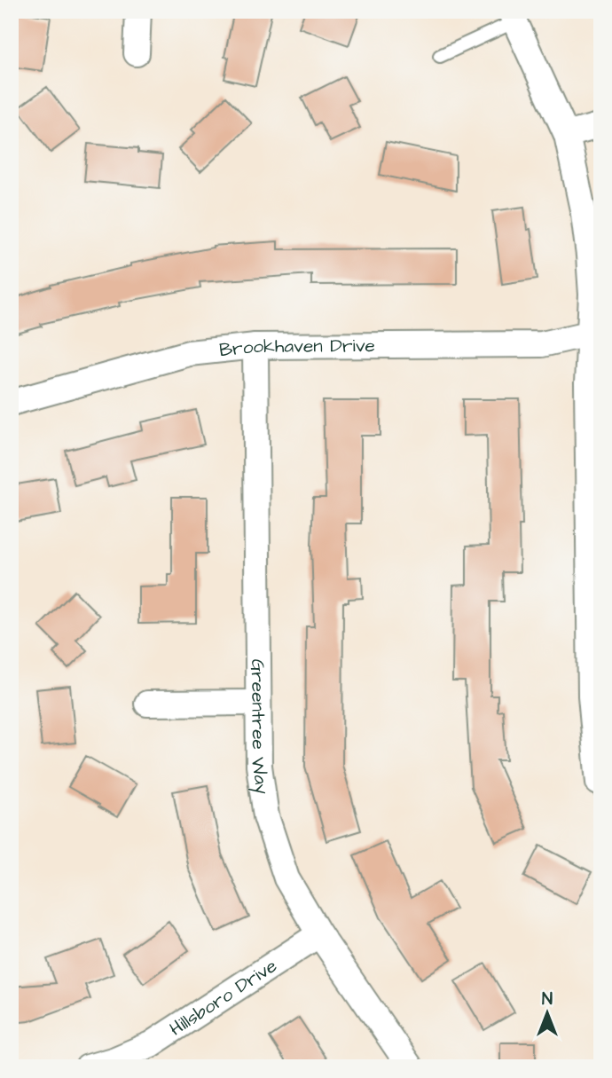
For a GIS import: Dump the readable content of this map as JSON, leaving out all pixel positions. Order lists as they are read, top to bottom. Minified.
{"streets":{"street":["Brookhaven Drive","Greentree Way","Hillsboro Drive"]},"crossings":[["Brookhaven Drive","Greentree Way"],["Greentree Way","Hillsboro Drive"]],"north":"top"}
